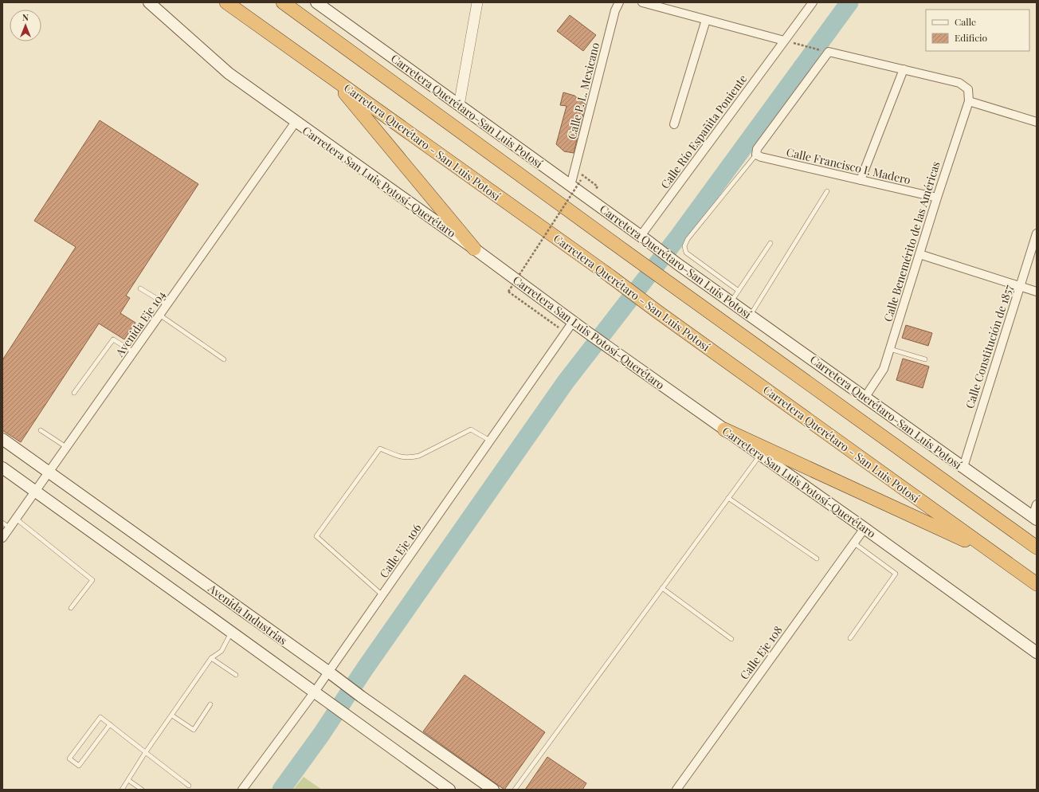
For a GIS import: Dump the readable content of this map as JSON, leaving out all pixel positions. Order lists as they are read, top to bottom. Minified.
{"streets":{"highway":["Carretera Querétaro - San Luis Potosí"],"main road":["Carretera Querétaro-San Luis Potosí","Carretera San Luis Potosí-Querétaro","Avenida Industrias"],"street":["Calle P. L. Mexicano","Calle Río Españita Poniente","Calle Francisco I. Madero","Calle Benemérito de las Américas","Avenida Eje 104","Calle Constitución de 1857","Calle Eje 106","Calle Eje 108"]},"crossings":[["Calle P. L. Mexicano","Carretera Querétaro-San Luis Potosí"],["Carretera Querétaro-San Luis Potosí","Calle Río Españita Poniente"],["Carretera Querétaro-San Luis Potosí","Calle Benemérito de las Américas"],["Carretera Querétaro-San Luis Potosí","Calle Constitución de 1857"],["Calle Francisco I. Madero","Calle Benemérito de las Américas"],["Carretera San Luis Potosí-Querétaro","Avenida Eje 104"],["Carretera San Luis Potosí-Querétaro","Calle Eje 106"],["Carretera San Luis Potosí-Querétaro","Calle Eje 108"],["Avenida Eje 104","Avenida Industrias"],["Calle Eje 106","Avenida Industrias"]],"legend":["Calle","Edificio"],"north":"top"}
